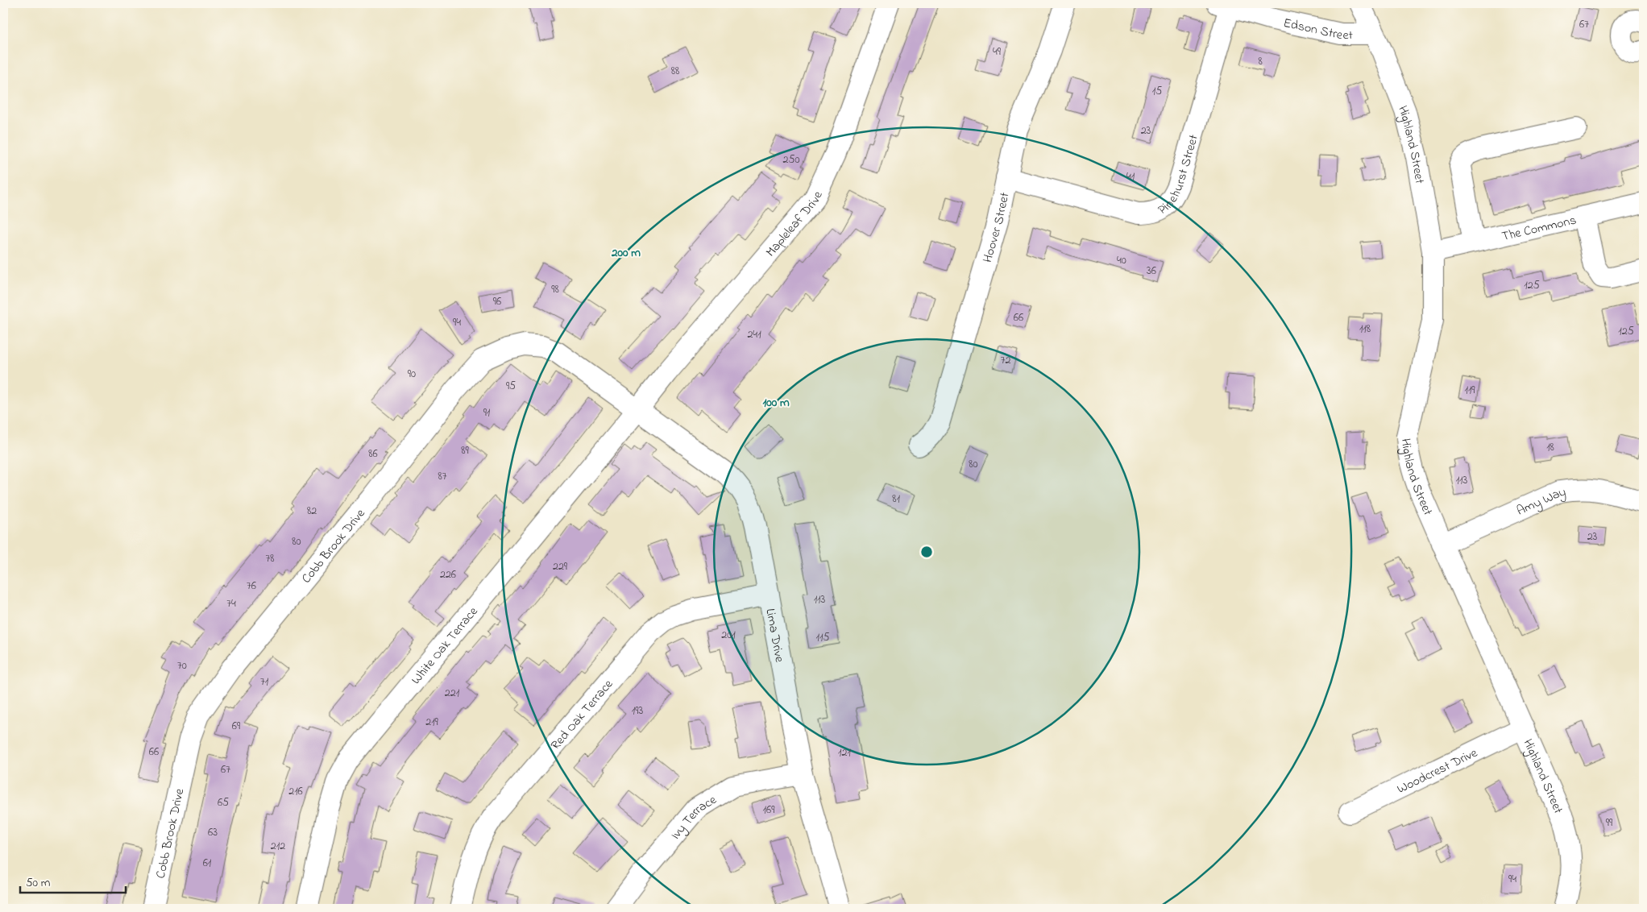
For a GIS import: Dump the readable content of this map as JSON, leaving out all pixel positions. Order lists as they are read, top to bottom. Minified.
{"streets":{"street":["Edson Street","Highland Street","Pinehurst Street","Mapleleaf Drive","Hoover Street","The Commons","Amy Way","Cobb Brook Drive","Lima Drive","White Oak Terrace","Red Oak Terrace","Woodcrest Drive","Ivy Terrace"]},"crossings":[["Edson Street","Highland Street"],["Edson Street","Pinehurst Street"],["Highland Street","The Commons"],["Highland Street","Amy Way"],["Highland Street","Woodcrest Drive"],["Pinehurst Street","Hoover Street"],["Mapleleaf Drive","Cobb Brook Drive"],["Mapleleaf Drive","Lima Drive"],["Mapleleaf Drive","White Oak Terrace"],["Cobb Brook Drive","Lima Drive"],["Cobb Brook Drive","White Oak Terrace"],["Lima Drive","White Oak Terrace"],["Lima Drive","Red Oak Terrace"],["Lima Drive","Ivy Terrace"]],"house_numbers":["67","49","8","88","15","23","250","41","40","36","125","98","96","66","94","118","125","241","72","90","95","119","91","18","89","86","80","87","113","81","82","23","80","78","229","226","76","113","74","201","115","70","71","221","193","219","69","66","121","67","216","65","169","99","63","212","61","94"],"scale_bar":"50 m","rings":["200 m","100 m"]}
